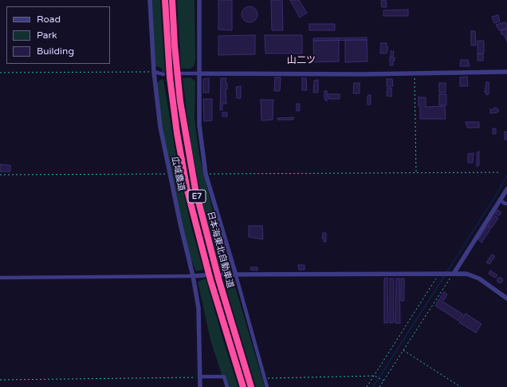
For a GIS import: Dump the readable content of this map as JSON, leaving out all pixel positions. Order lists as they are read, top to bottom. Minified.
{"streets":{"highway":["E7","日本海東北自動車道"],"street":["広域農道"]},"districts":["山二ツ"],"legend":["Road","Park","Building"]}
